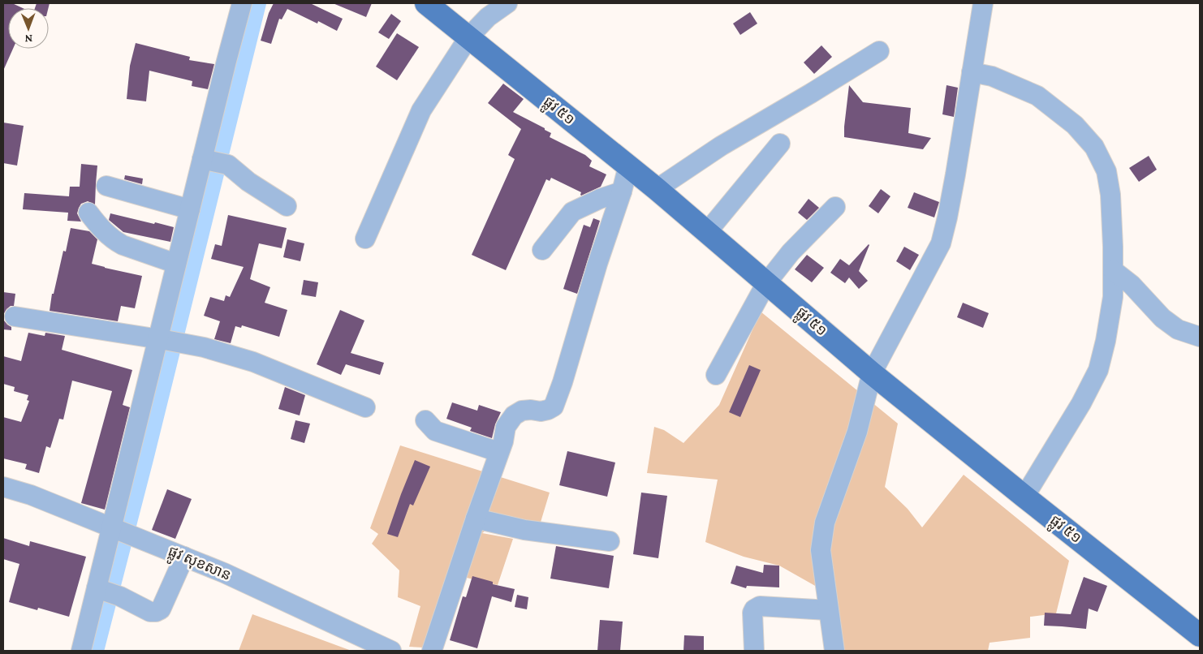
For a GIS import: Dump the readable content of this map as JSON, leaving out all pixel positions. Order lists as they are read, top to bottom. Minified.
{"streets":{"main road":["ផ្លូវ ៥១"],"street":["ផ្លូវ សុខសាន"]},"north":"bottom"}
